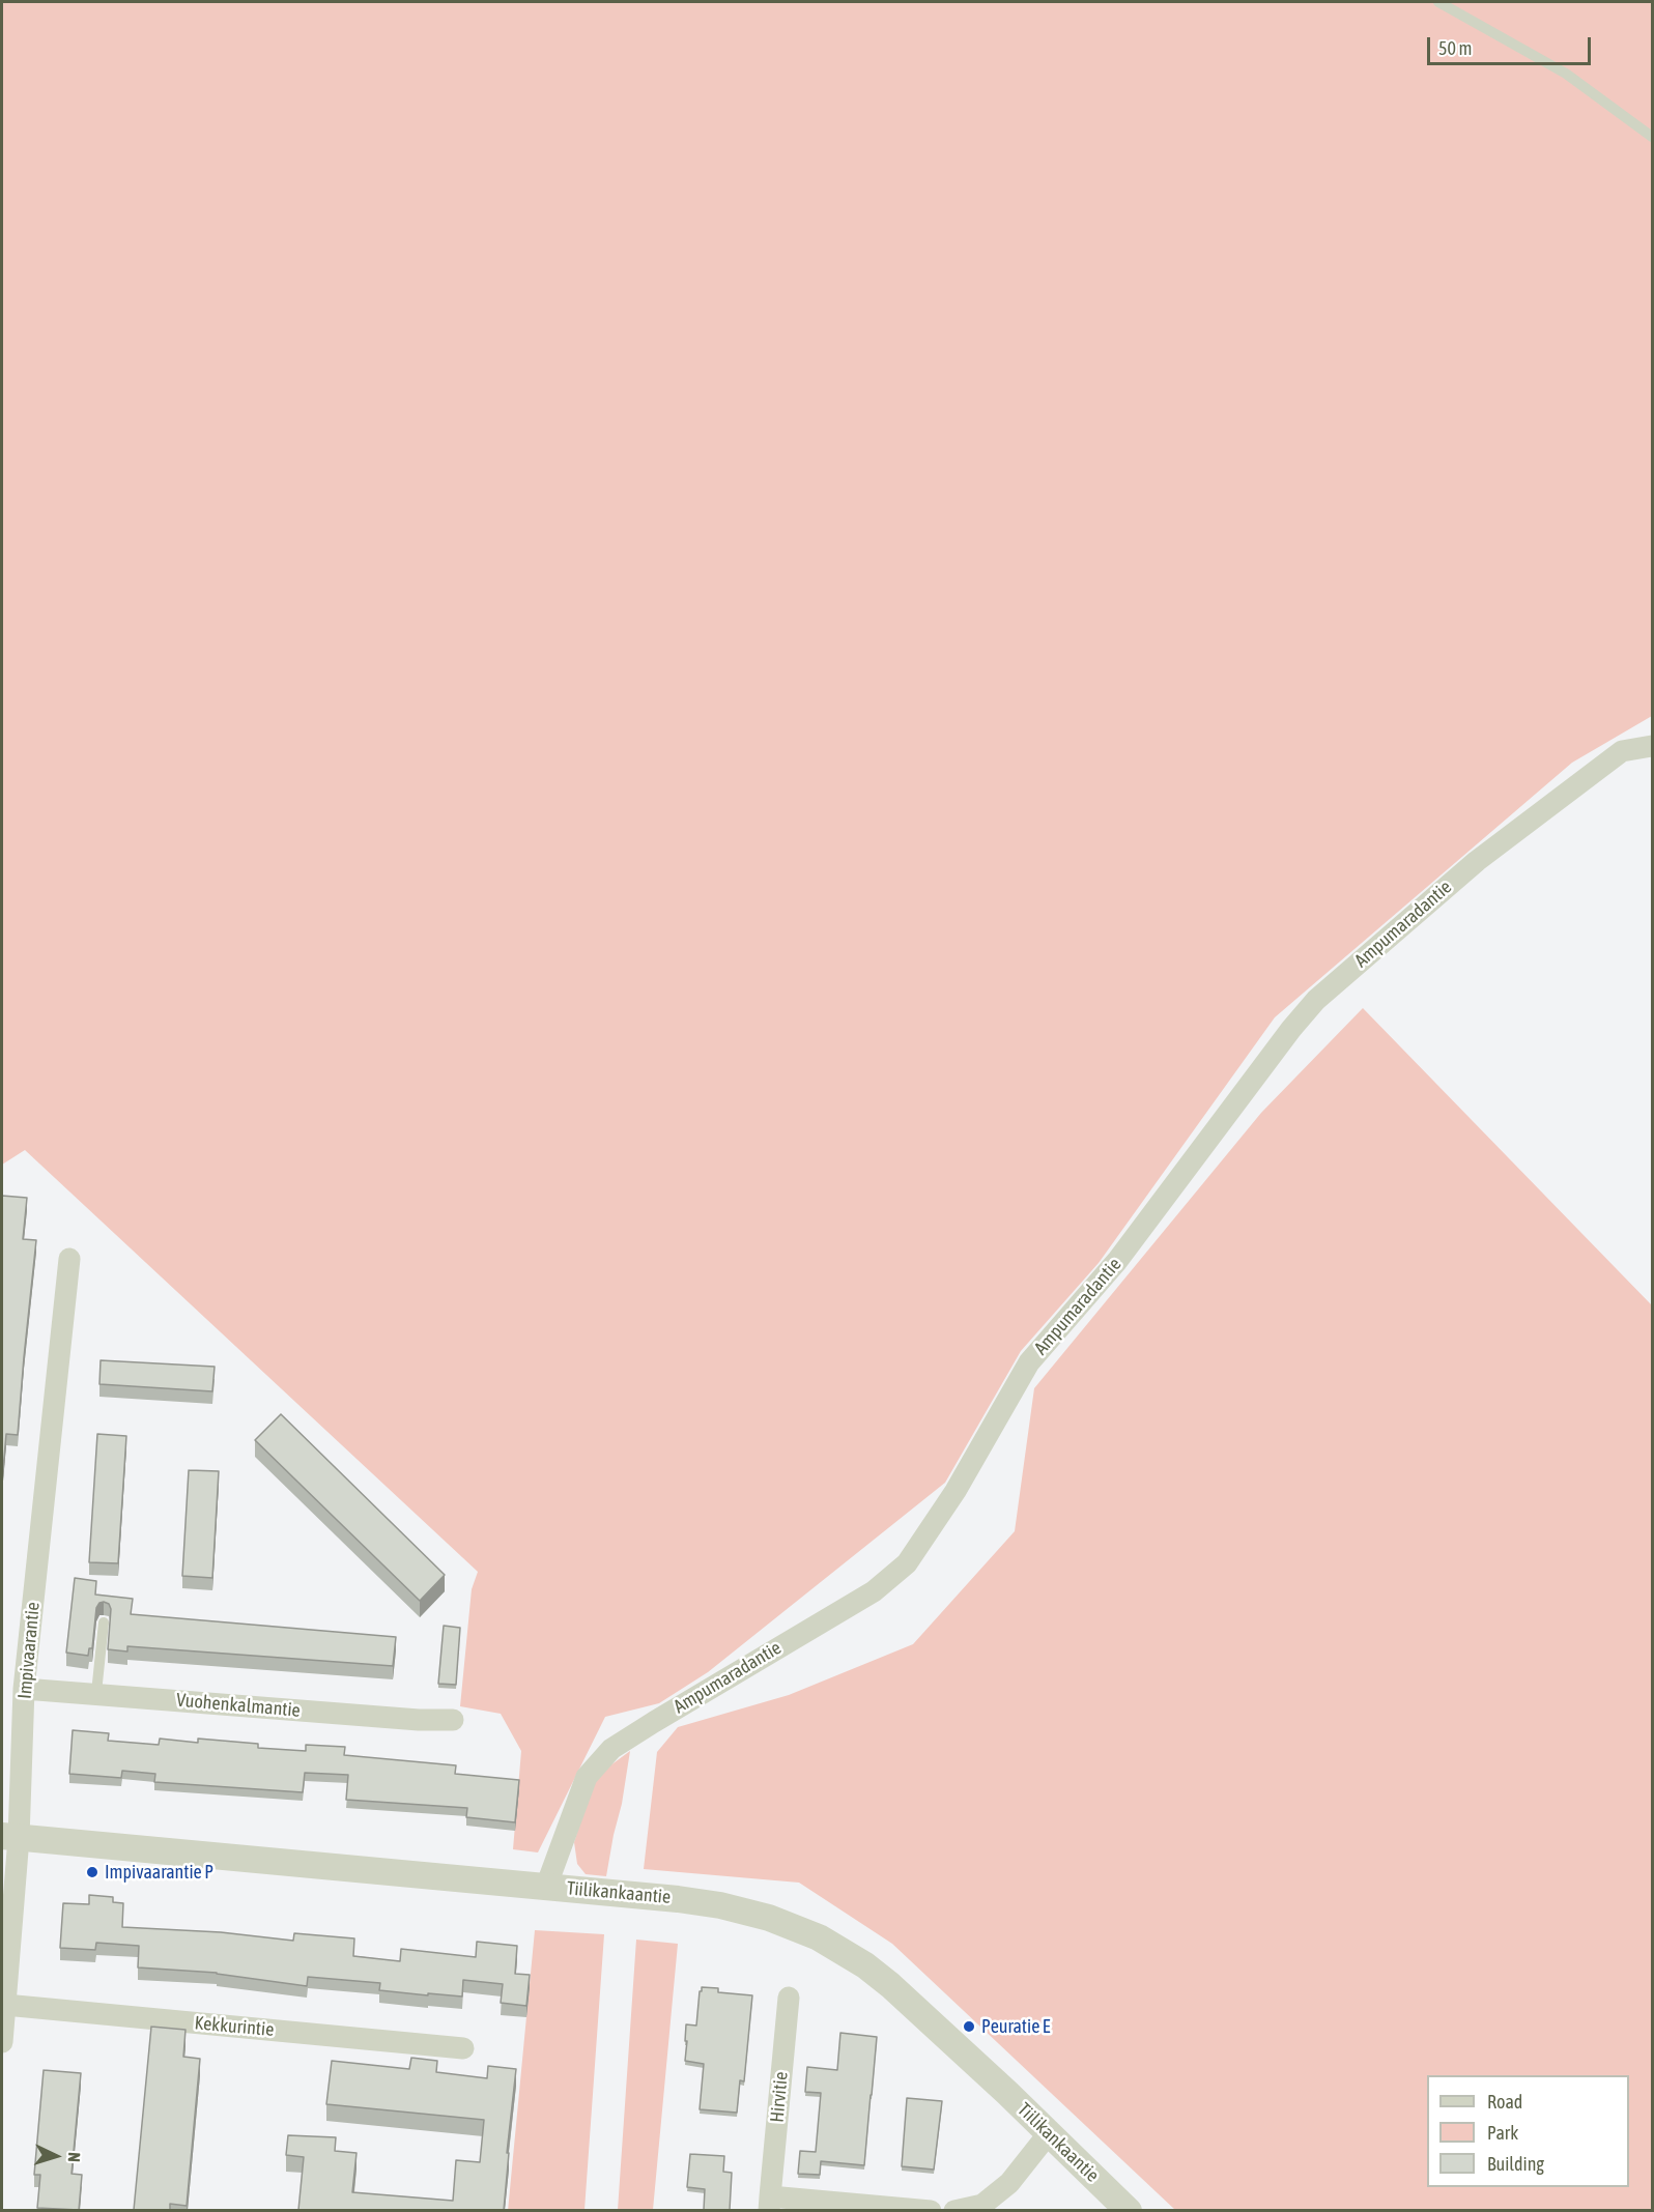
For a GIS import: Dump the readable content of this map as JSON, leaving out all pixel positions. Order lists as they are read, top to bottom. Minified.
{"streets":{"street":["Ampumaradantie","Impivaarantie","Vuohenkalmantie","Tiilikankaantie","Kekkurintie","Hirvitie"]},"crossings":[["Ampumaradantie","Tiilikankaantie"],["Impivaarantie","Vuohenkalmantie"],["Impivaarantie","Tiilikankaantie"],["Impivaarantie","Kekkurintie"]],"places":["Impivaarantie P","Peuratie E"],"legend":["Road","Park","Building"],"scale_bar":"50 m","north":"right"}
